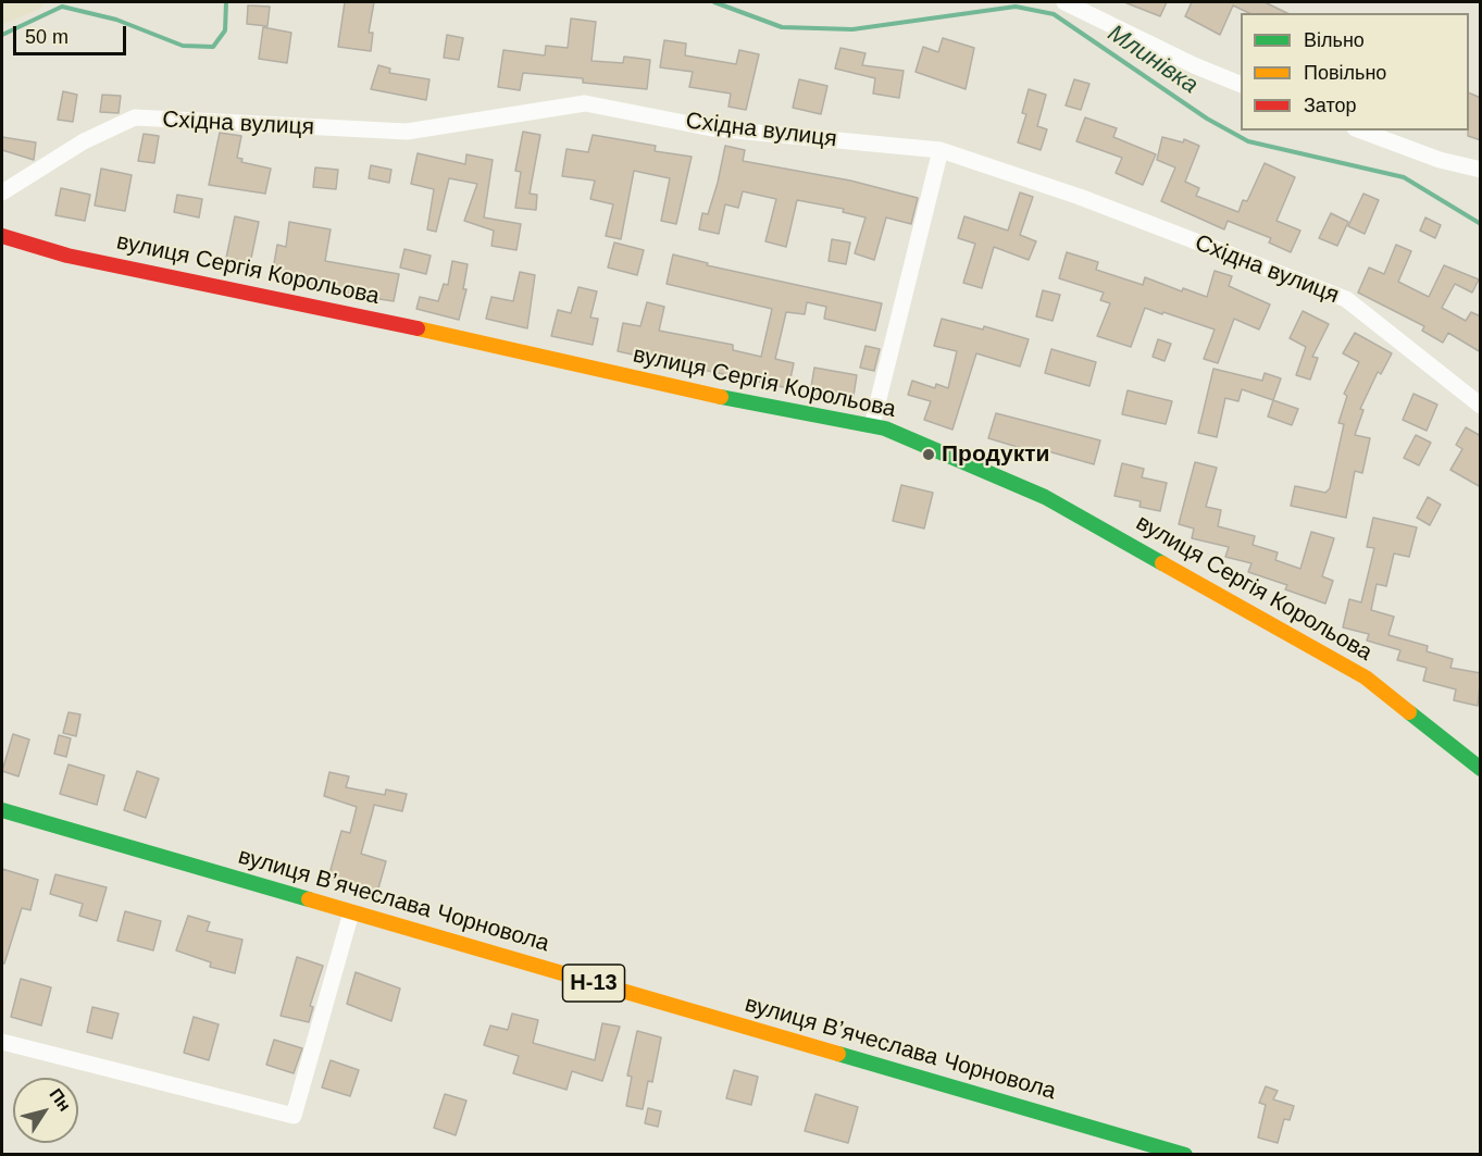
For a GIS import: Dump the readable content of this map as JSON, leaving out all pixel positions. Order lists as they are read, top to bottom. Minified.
{"streets":{"street":["Східна вулиця","вулиця Сергія Корольова","вулиця Вʼячеслава Чорновола","Н-13"]},"water":["Млинівка"],"places":["Продукти"],"legend":["Вільно","Повільно","Затор"],"scale_bar":"50 m","north":"top right"}
